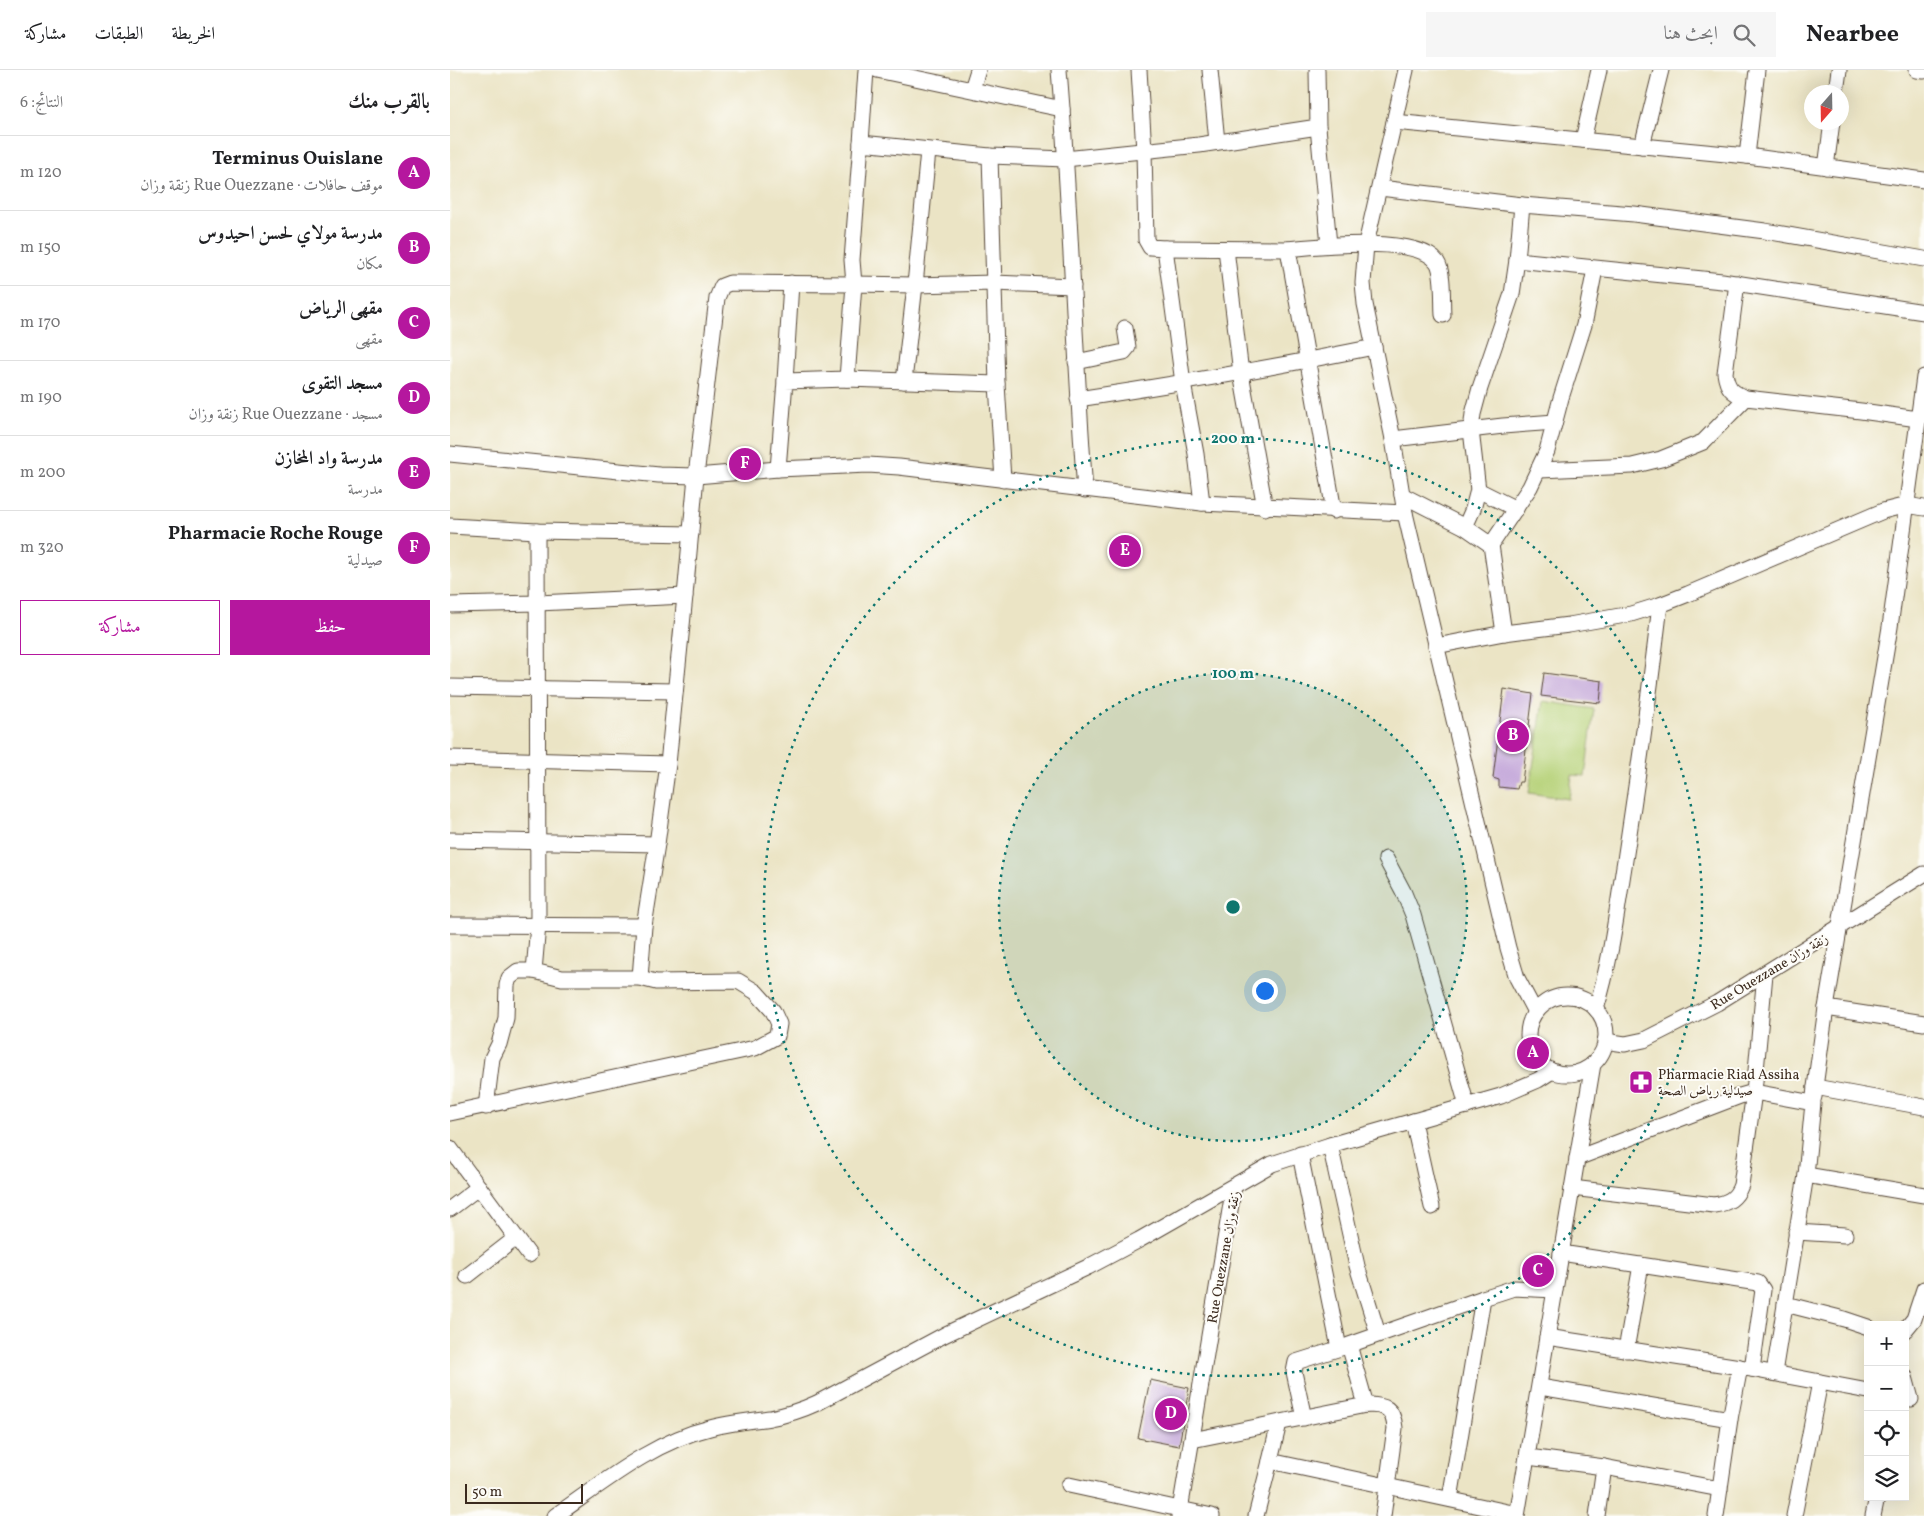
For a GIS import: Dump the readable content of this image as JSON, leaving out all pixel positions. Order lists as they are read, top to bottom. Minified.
{"streets":{"street":["Rue Ouezzane زنقة وزان"]},"places":{"pharmacy":["Pharmacie Riad Assiha صيدلية رياض الصحة"]},"scale_bar":"50 m","north":"bottom","page":{"header":"Nearbee","search":"ابحث هنا","nav":["الخريطة","الطبقات","مشاركة"],"heading":["بالقرب منك","النتائج: 6"],"list":[{"mark":"A","name":"Terminus Ouislane","note":"موقف حافلات · Rue Ouezzane زنقة وزان","value":"120 m"},{"mark":"B","name":"مدرسة مولاي لحسن احيدوس","note":"مكان","value":"150 m"},{"mark":"C","name":"مقهى الرياض","note":"مقهى","value":"170 m"},{"mark":"D","name":"مسجد التقوى","note":"مسجد · Rue Ouezzane زنقة وزان","value":"190 m"},{"mark":"E","name":"مدرسة واد المخازن","note":"مدرسة","value":"200 m"},{"mark":"F","name":"Pharmacie Roche Rouge","note":"صيدلية","value":"320 m"}],"pins":["F","E","B","A","C","D"],"buttons":["حفظ","مشاركة"],"map_buttons":["+","−"],"scale":"50 m"},"rings":["200 m","100 m"]}
